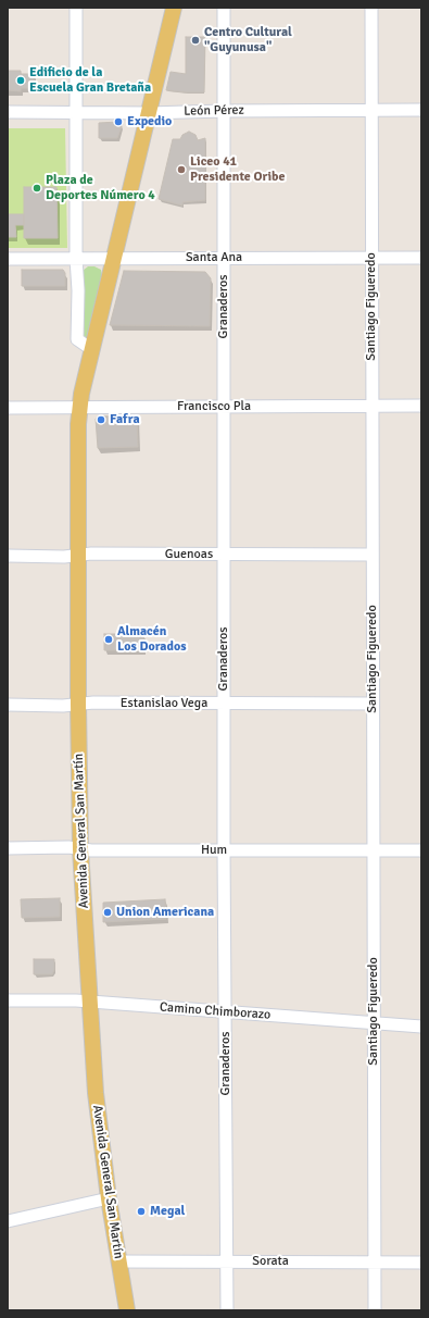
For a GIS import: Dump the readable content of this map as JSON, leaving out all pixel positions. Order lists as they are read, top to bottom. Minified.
{"streets":{"main road":["Avenida General San Martín"],"street":["León Pérez","Santa Ana","Granaderos","Santiago Figueredo","Francisco Pla","Guenoas","Estanislao Vega","Hum","Camino Chimborazo","Sorata"]},"crossings":[["León Pérez","Granaderos"],["León Pérez","Santiago Figueredo"],["León Pérez","Avenida General San Martín"],["Santa Ana","Granaderos"],["Santa Ana","Santiago Figueredo"],["Santa Ana","Avenida General San Martín"],["Granaderos","Francisco Pla"],["Granaderos","Guenoas"],["Granaderos","Estanislao Vega"],["Granaderos","Hum"],["Granaderos","Camino Chimborazo"],["Granaderos","Sorata"],["Santiago Figueredo","Francisco Pla"],["Santiago Figueredo","Guenoas"],["Santiago Figueredo","Estanislao Vega"],["Santiago Figueredo","Hum"],["Santiago Figueredo","Camino Chimborazo"],["Santiago Figueredo","Sorata"],["Francisco Pla","Avenida General San Martín"],["Guenoas","Avenida General San Martín"],["Estanislao Vega","Avenida General San Martín"],["Avenida General San Martín","Hum"],["Avenida General San Martín","Camino Chimborazo"],["Avenida General San Martín","Sorata"]],"places":["Centro Cultural \"Guyunusa\"","Edificio de la Escuela Gran Bretaña","Expedio","Liceo 41 Presidente Oribe","Plaza de Deportes Número 4","Fafra","Almacén Los Dorados","Union Americana","Megal"]}
